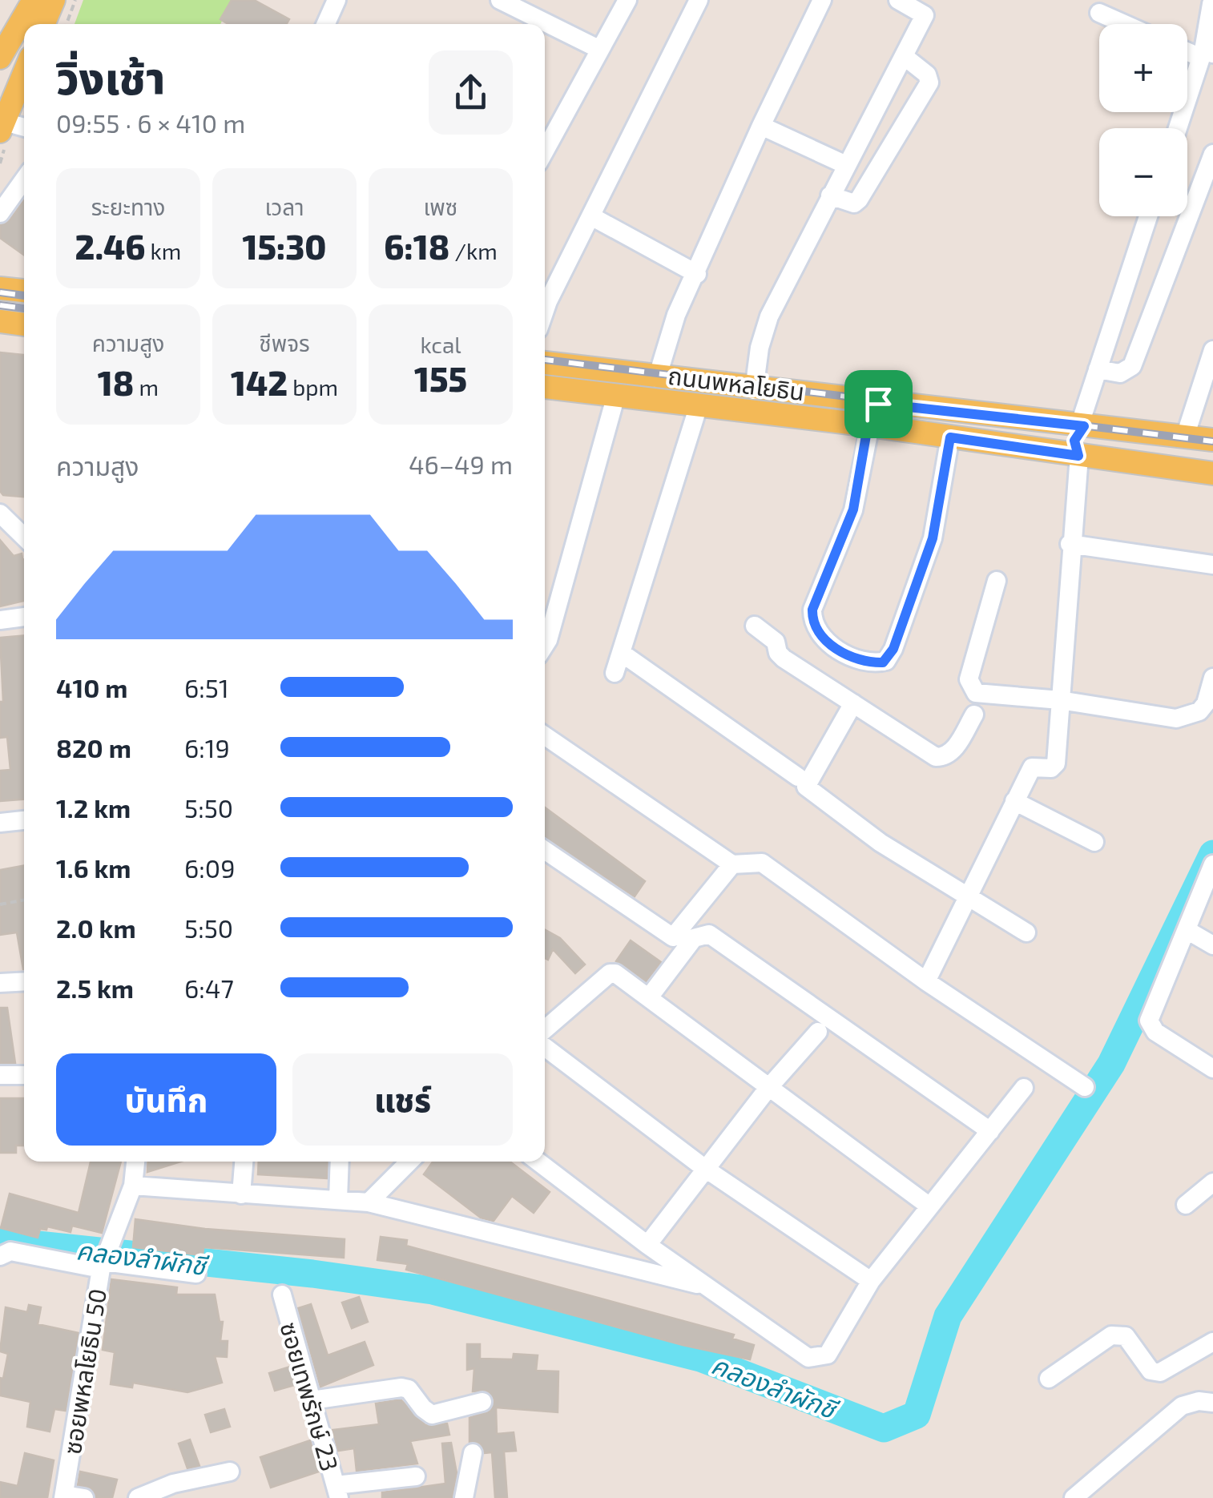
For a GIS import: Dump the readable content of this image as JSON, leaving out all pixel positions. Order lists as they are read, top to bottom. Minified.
{"streets":{"main road":["ถนนพหลโยธิน"],"street":["ซอยพหลโยธิน 50","ซอยเทพรักษ์ 23"]},"water":["คลองลำผักชี"],"page":{"map_buttons":["+","−"],"heading":["วิ่งเช้า","09:55 · 6 × 410 m"],"stats":[["ระยะทาง","2.46 km"],["เวลา","15:30"],["เพซ","6:18 /km"],["ความสูง","18 m"],["ชีพจร","142 bpm"],["kcal","155"]],"chart":["ความสูง","46–49 m"],"list":[{"name":"410 m","note":"6:51"},{"name":"820 m","note":"6:19"},{"name":"1.2 km","note":"5:50"},{"name":"1.6 km","note":"6:09"},{"name":"2.0 km","note":"5:50"},{"name":"2.5 km","note":"6:47"}],"buttons":["บันทึก","แชร์"]}}
